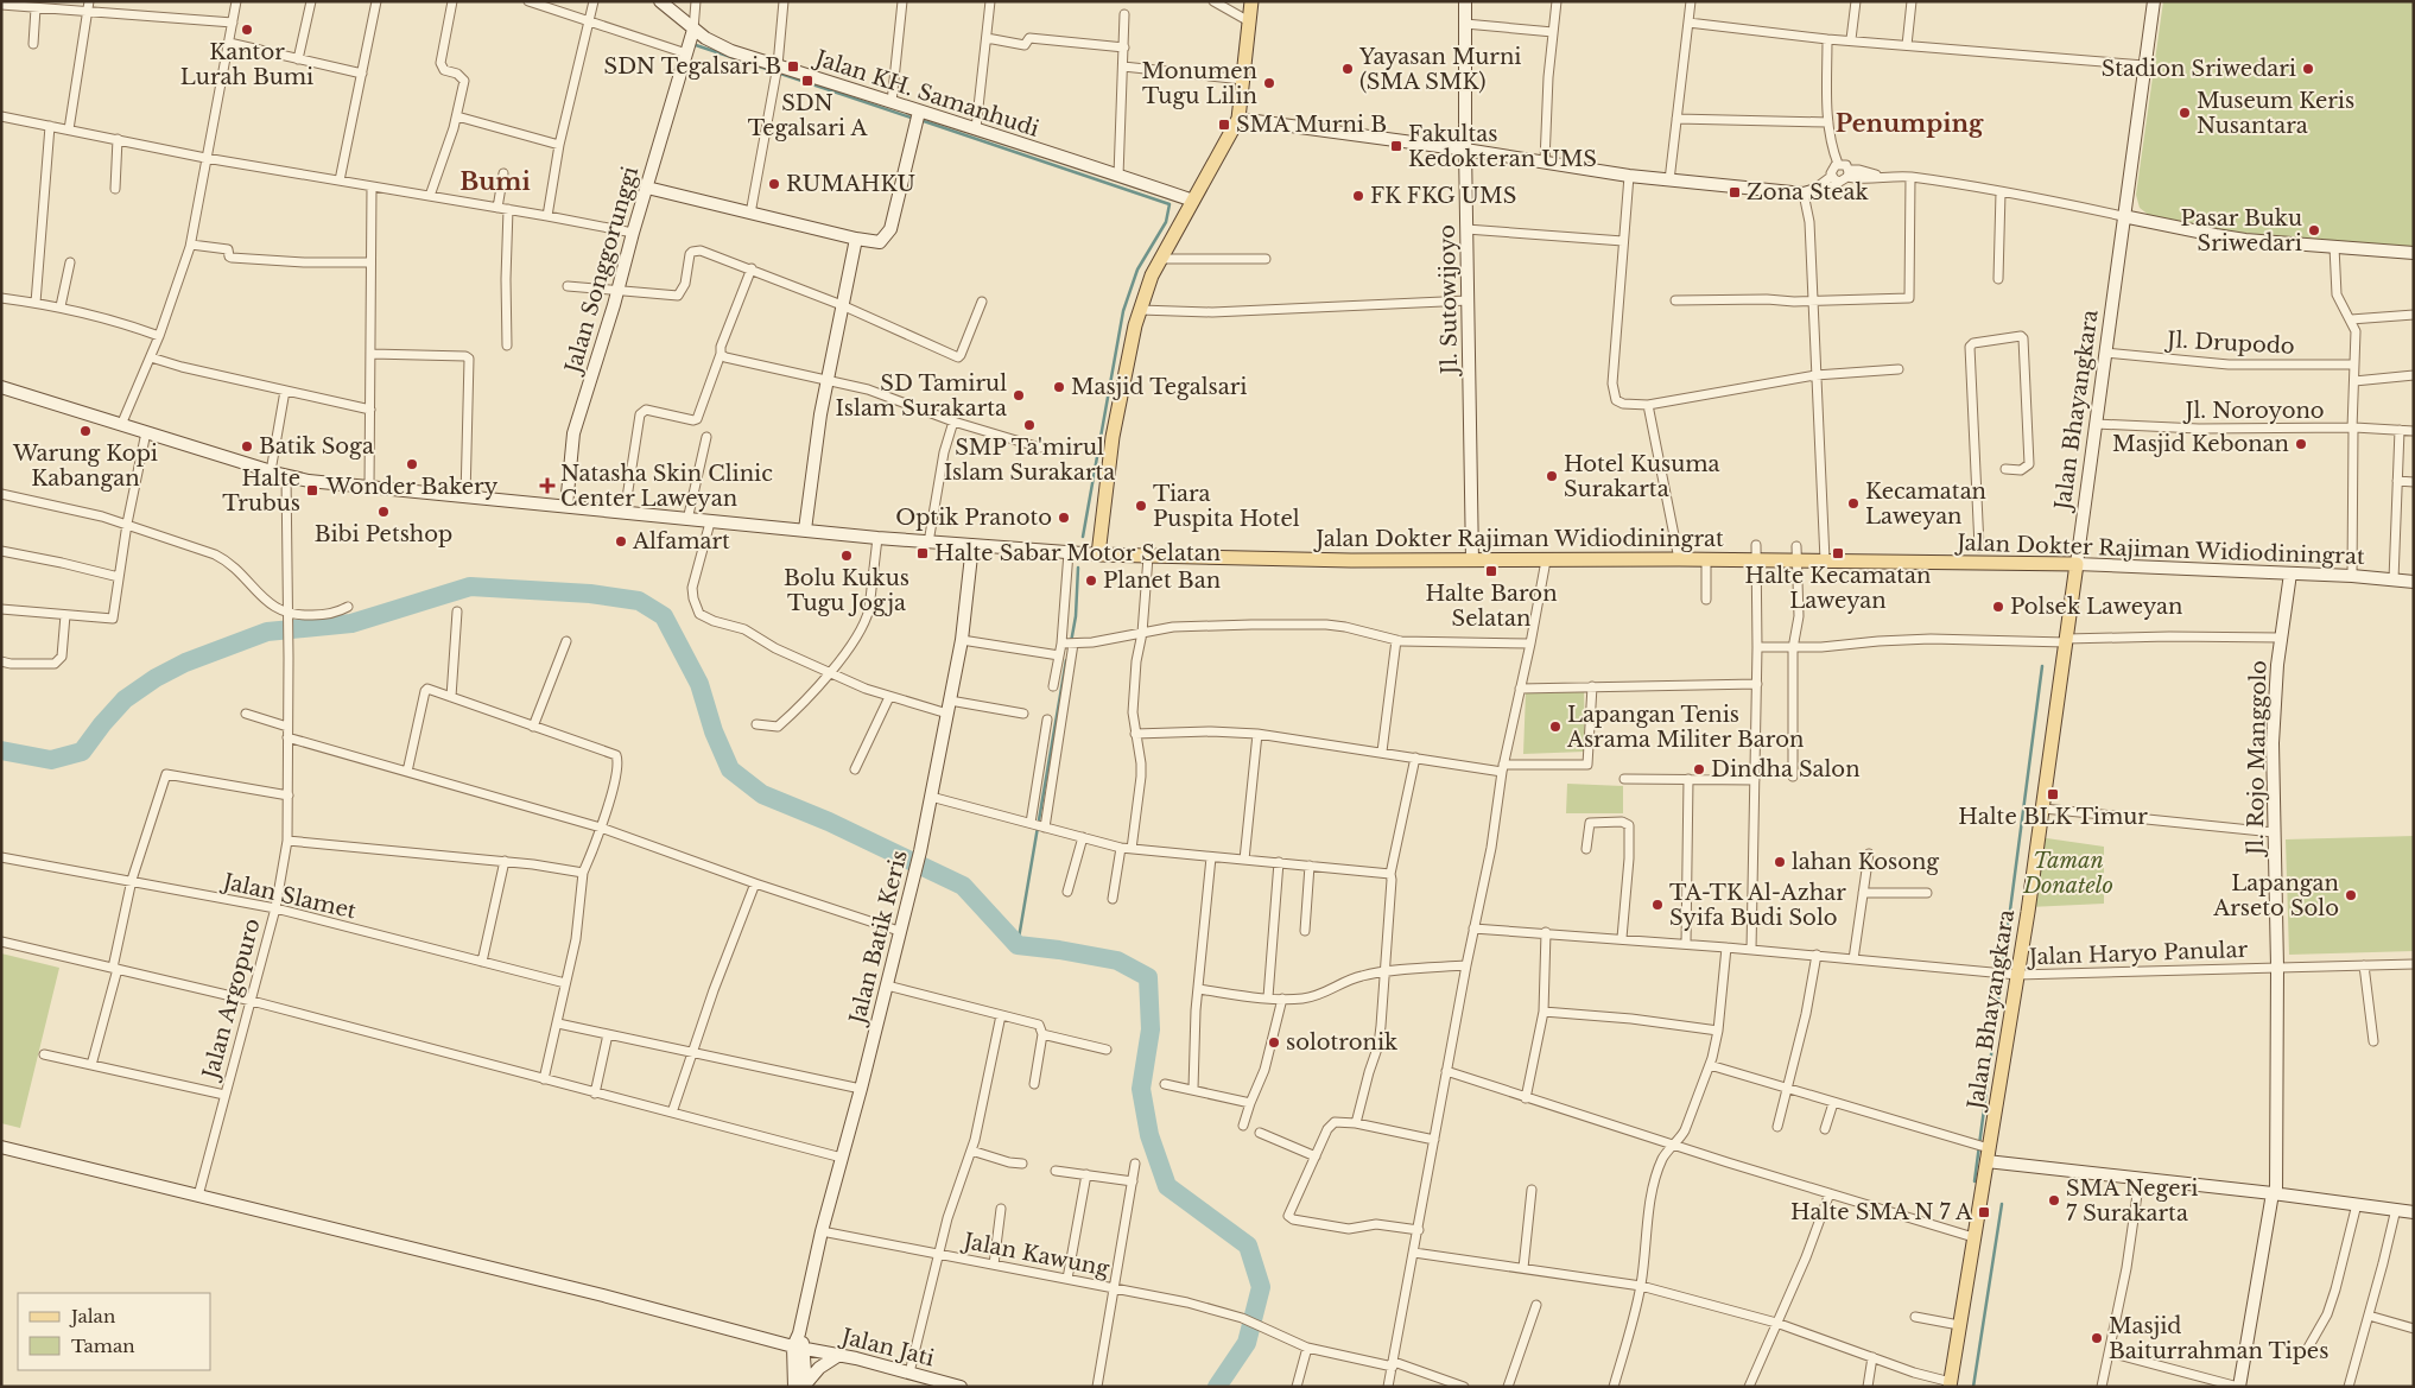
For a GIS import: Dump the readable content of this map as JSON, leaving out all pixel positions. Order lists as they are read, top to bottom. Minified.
{"streets":{"main road":["Jalan KH. Samanhudi","Jalan Songgorunggi","Jl. Sutowijoyo","Jalan Bhayangkara","Jalan Dokter Rajiman Widiodiningrat","Jl. Rojo Manggolo","Jalan Batik Keris","Jalan Jati"],"street":["Jl. Drupodo","Jl. Noroyono","Jalan Slamet","Jalan Haryo Panular","Jalan Argopuro","Jalan Kawung"]},"crossings":[["Jalan KH. Samanhudi","Jalan Songgorunggi"],["Jalan Songgorunggi","Jalan Dokter Rajiman Widiodiningrat"],["Jl. Sutowijoyo","Jalan Dokter Rajiman Widiodiningrat"],["Jl. Drupodo","Jalan Bhayangkara"],["Jalan Bhayangkara","Jl. Noroyono"],["Jalan Bhayangkara","Jalan Dokter Rajiman Widiodiningrat"],["Jalan Bhayangkara","Jalan Haryo Panular"],["Jalan Dokter Rajiman Widiodiningrat","Jl. Rojo Manggolo"],["Jalan Dokter Rajiman Widiodiningrat","Jalan Batik Keris"],["Jalan Dokter Rajiman Widiodiningrat","Jalan Argopuro"],["Jl. Rojo Manggolo","Jalan Haryo Panular"],["Jalan Slamet","Jalan Argopuro"],["Jalan Batik Keris","Jalan Kawung"],["Jalan Batik Keris","Jalan Jati"],["Jalan Argopuro","Jalan Jati"]],"districts":["Penumping","Bumi"],"parks":["Taman Donatelo"],"places":{"other":["Kantor Lurah Bumi","Yayasan Murni (SMA SMK)","Stadion Sriwedari","Monumen Tugu Lilin","Museum Keris Nusantara","RUMAHKU","FK FKG UMS","Pasar Buku Sriwedari","Masjid Tegalsari","SD Tamirul Islam Surakarta","SMP Ta'mirul Islam Surakarta","Warung Kopi Kabangan","Masjid Kebonan","Batik Soga","Wonder Bakery","Hotel Kusuma Surakarta","Kecamatan Laweyan","Tiara Puspita Hotel","Bibi Petshop","Optik Pranoto","Alfamart","Bolu Kukus Tugu Jogja","Planet Ban","Polsek Laweyan","Lapangan Tenis Asrama Militer Baron","Dindha Salon","lahan Kosong","Lapangan Arseto Solo","TA-TK Al-Azhar Syifa Budi Solo","solotronik","SMA Negeri 7 Surakarta","Masjid Baiturrahman Tipes"],"transit":["SDN Tegalsari B","SDN Tegalsari A","SMA Murni B","Fakultas Kedokteran UMS","Zona Steak","Halte Trubus","Halte Sabar Motor Selatan","Halte Kecamatan Laweyan","Halte Baron Selatan","Halte BLK Timur","Halte SMA N 7 A"],"health":["Natasha Skin Clinic Center Laweyan"]},"legend":["Jalan","Taman"]}
